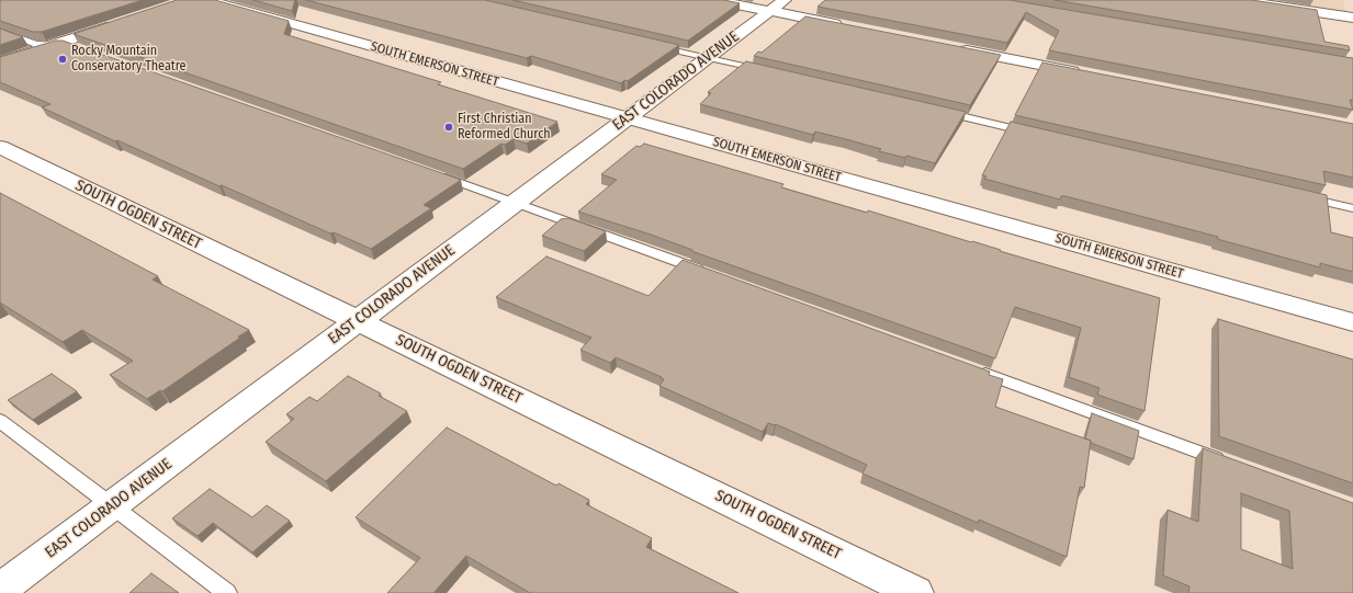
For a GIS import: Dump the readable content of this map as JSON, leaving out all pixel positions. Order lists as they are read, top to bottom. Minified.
{"streets":{"street":["SOUTH EMERSON STREET","EAST COLORADO AVENUE","SOUTH OGDEN STREET"]},"crossings":[["SOUTH EMERSON STREET","EAST COLORADO AVENUE"],["EAST COLORADO AVENUE","SOUTH OGDEN STREET"]],"places":["Rocky Mountain Conservatory Theatre","First Christian Reformed Church"]}
